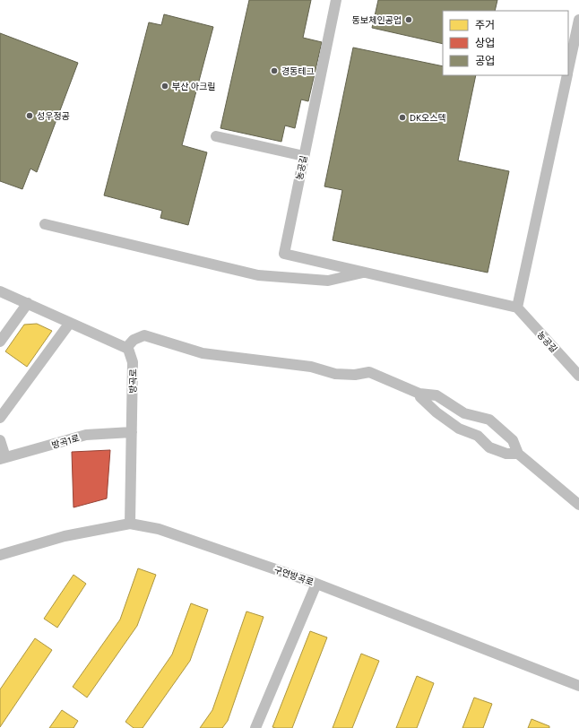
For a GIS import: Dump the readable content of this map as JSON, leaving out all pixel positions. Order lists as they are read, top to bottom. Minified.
{"streets":{"street":["농공길","방곡로","방곡1로","구연방곡로"]},"crossings":[["방곡로","방곡1로"],["방곡로","구연방곡로"]],"places":["동보체인공업","경동테그","부산 아크릴","성우정공","DK오스텍"],"legend":["주거","상업","공업"]}
